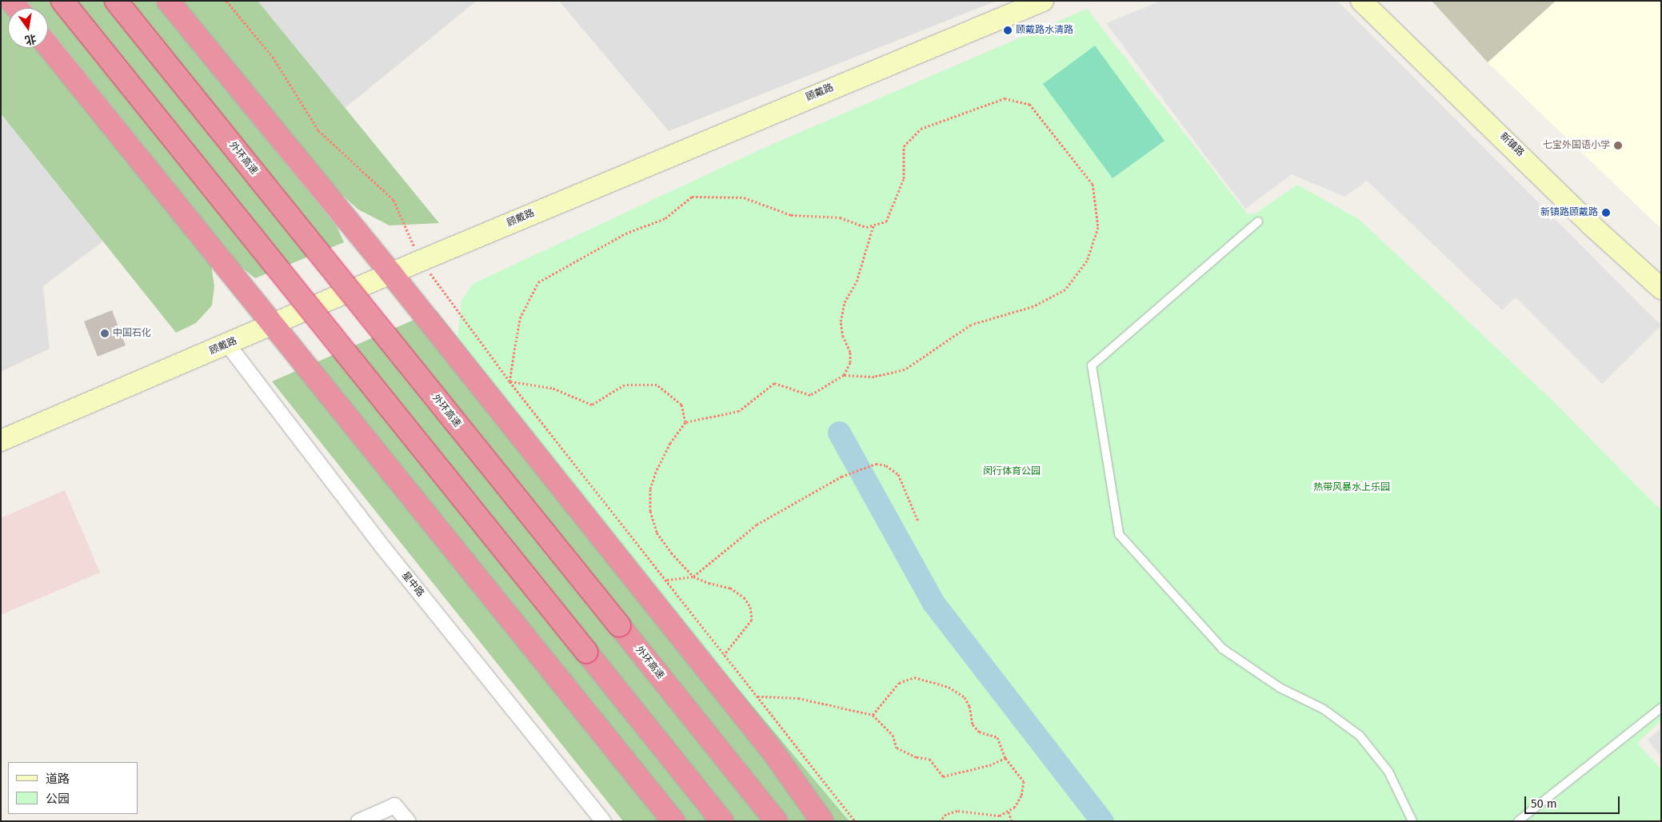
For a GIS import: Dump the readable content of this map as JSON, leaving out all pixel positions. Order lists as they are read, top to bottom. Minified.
{"streets":{"highway":["外环高速"],"main road":["顾戴路","新镇路"],"street":["星中路"]},"crossings":[["顾戴路","星中路"]],"parks":["闵行体育公园","热带风暴水上乐园"],"places":["顾戴路水清路","七宝外国语小学","新镇路顾戴路","中国石化"],"legend":["道路","公园"],"scale_bar":"50 m","north":"bottom"}
